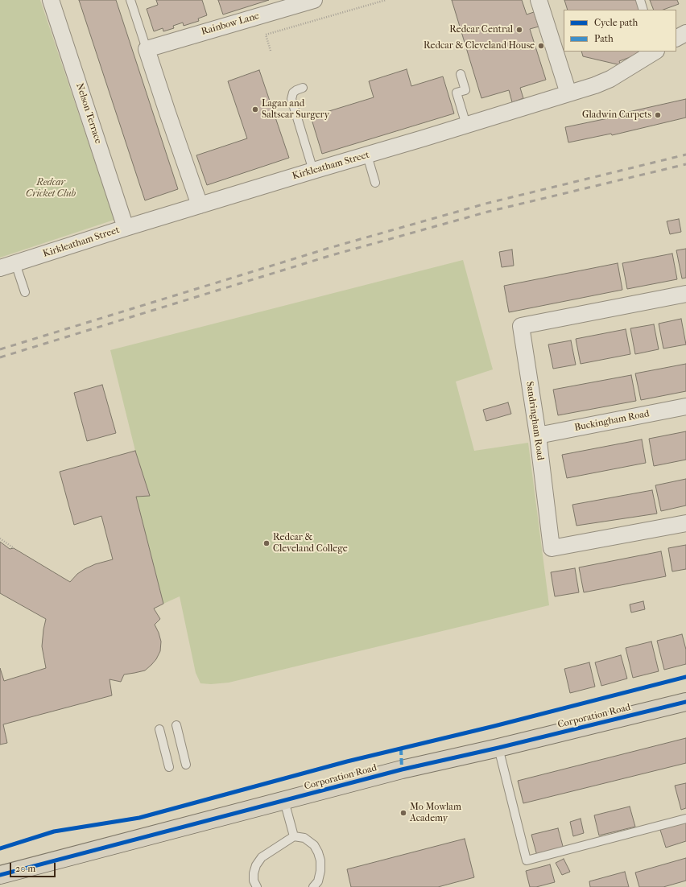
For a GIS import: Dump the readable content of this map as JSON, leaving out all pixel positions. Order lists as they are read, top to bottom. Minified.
{"streets":{"main road":["Corporation Road"],"street":["Rainbow Lane","Nelson Terrace","Kirkleatham Street","Sandringham Road","Buckingham Road"]},"crossings":[["Nelson Terrace","Kirkleatham Street"],["Sandringham Road","Buckingham Road"]],"parks":["Redcar Cricket Club"],"places":["Redcar Central","Redcar & Cleveland House","Lagan and Saltscar Surgery","Gladwin Carpets","Redcar & Cleveland College","Mo Mowlam Academy"],"legend":["Cycle path","Path"],"scale_bar":"20 m"}
